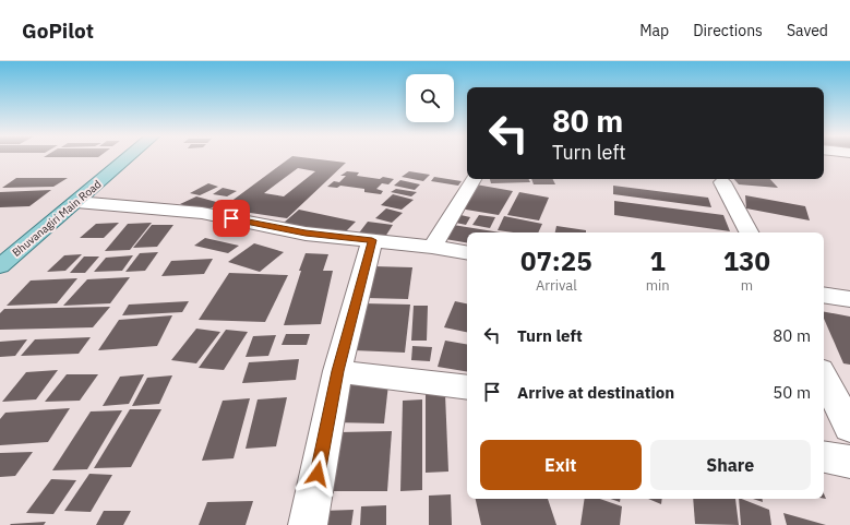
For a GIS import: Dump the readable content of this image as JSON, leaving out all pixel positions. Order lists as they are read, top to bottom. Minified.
{"streets":{"main road":["Bhuvanagiri Main Road"]},"page":{"header":"GoPilot","nav":["Map","Directions","Saved"],"turn":["80 m","Turn left"],"eta":["07:25","Arrival","1","min","130","m"],"list":[{"name":"Turn left","value":"80 m"},{"name":"Arrive at destination","value":"50 m"}],"buttons":["Exit","Share"]}}
